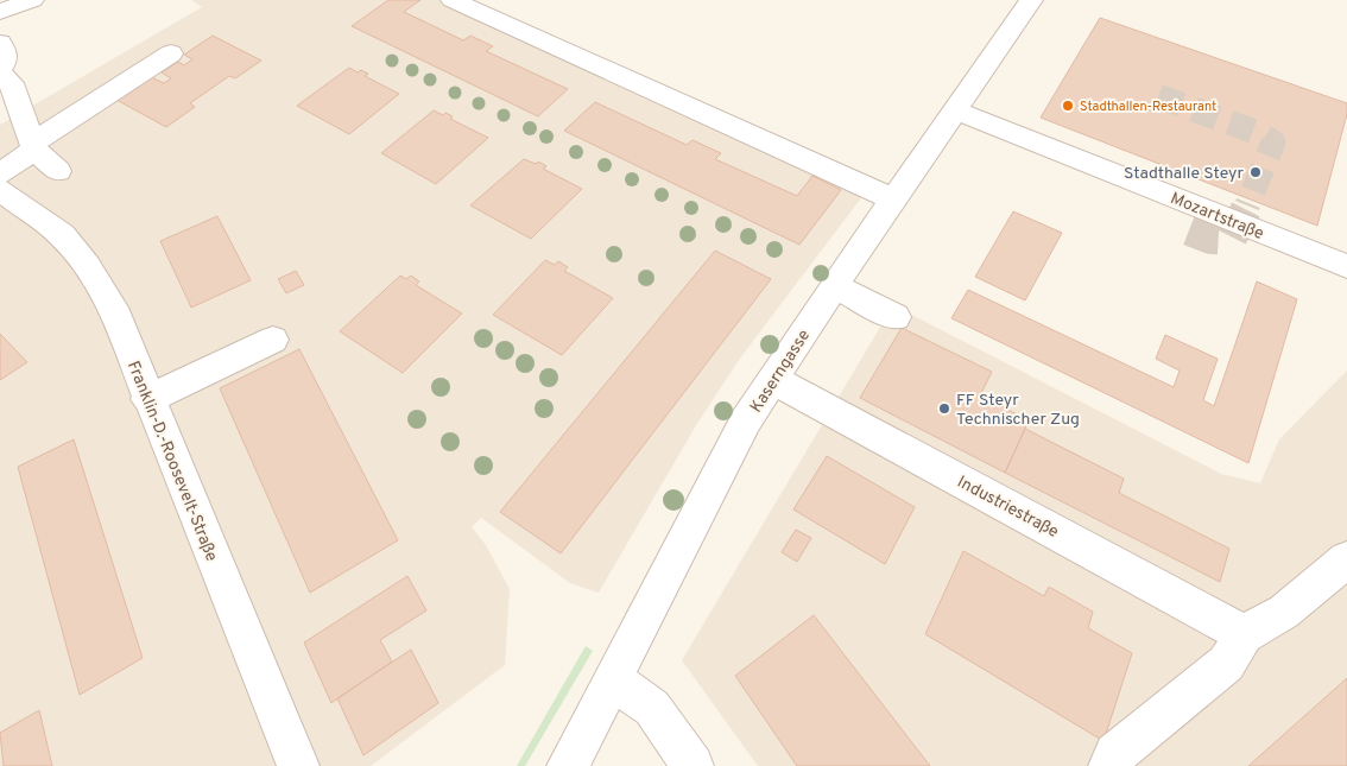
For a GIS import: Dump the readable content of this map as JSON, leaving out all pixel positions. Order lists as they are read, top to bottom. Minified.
{"streets":{"street":["Mozartstraße","Kaserngasse","Franklin-D.-Roosevelt-Straße","Industriestraße"]},"crossings":[["Mozartstraße","Kaserngasse"],["Kaserngasse","Industriestraße"]],"places":["Stadthallen-Restaurant","Stadthalle Steyr","FF Steyr Technischer Zug"]}
